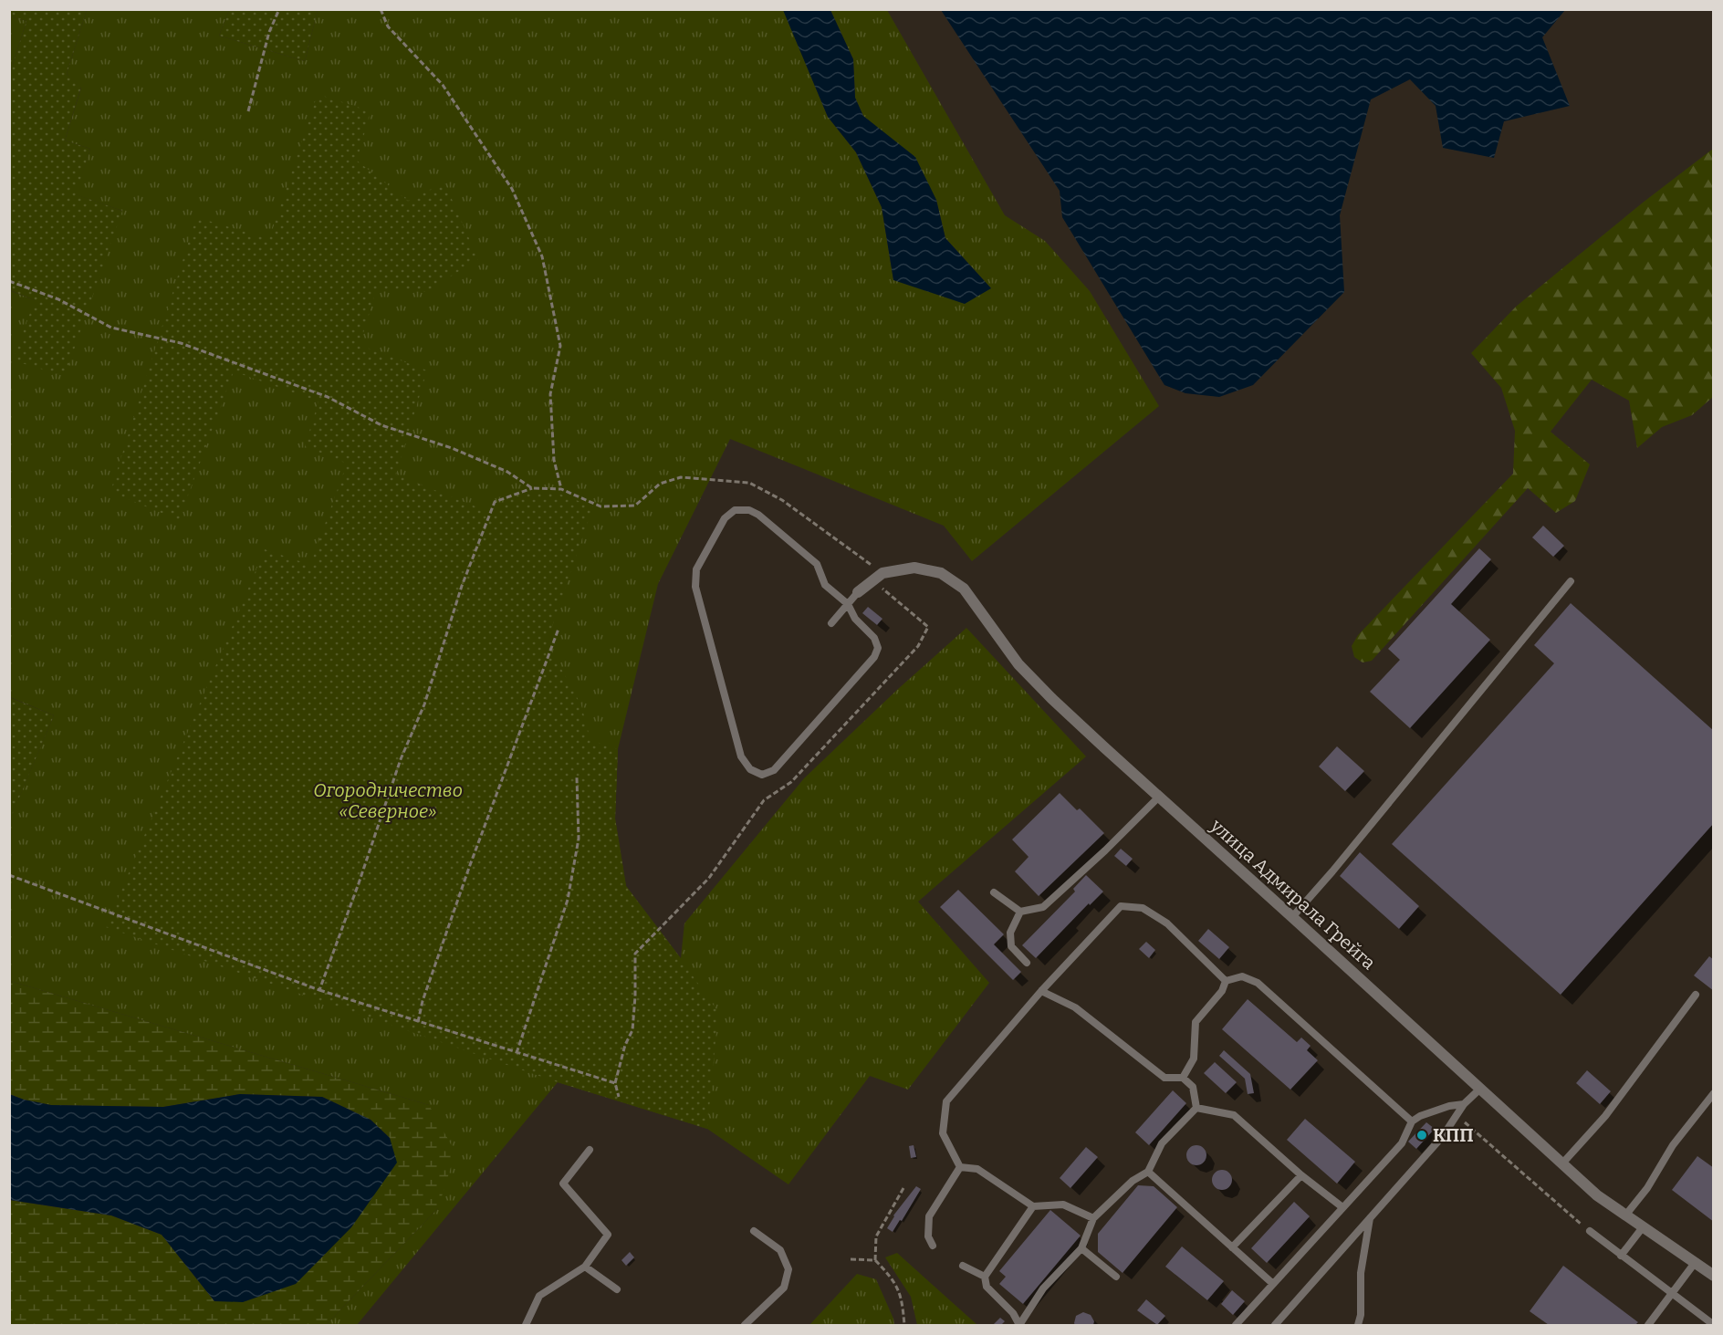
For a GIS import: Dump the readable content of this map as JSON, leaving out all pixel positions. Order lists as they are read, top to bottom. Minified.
{"streets":{"street":["улица Адмирала Грейга"]},"parks":["Огородничество «Северное»"],"places":["КПП"]}
